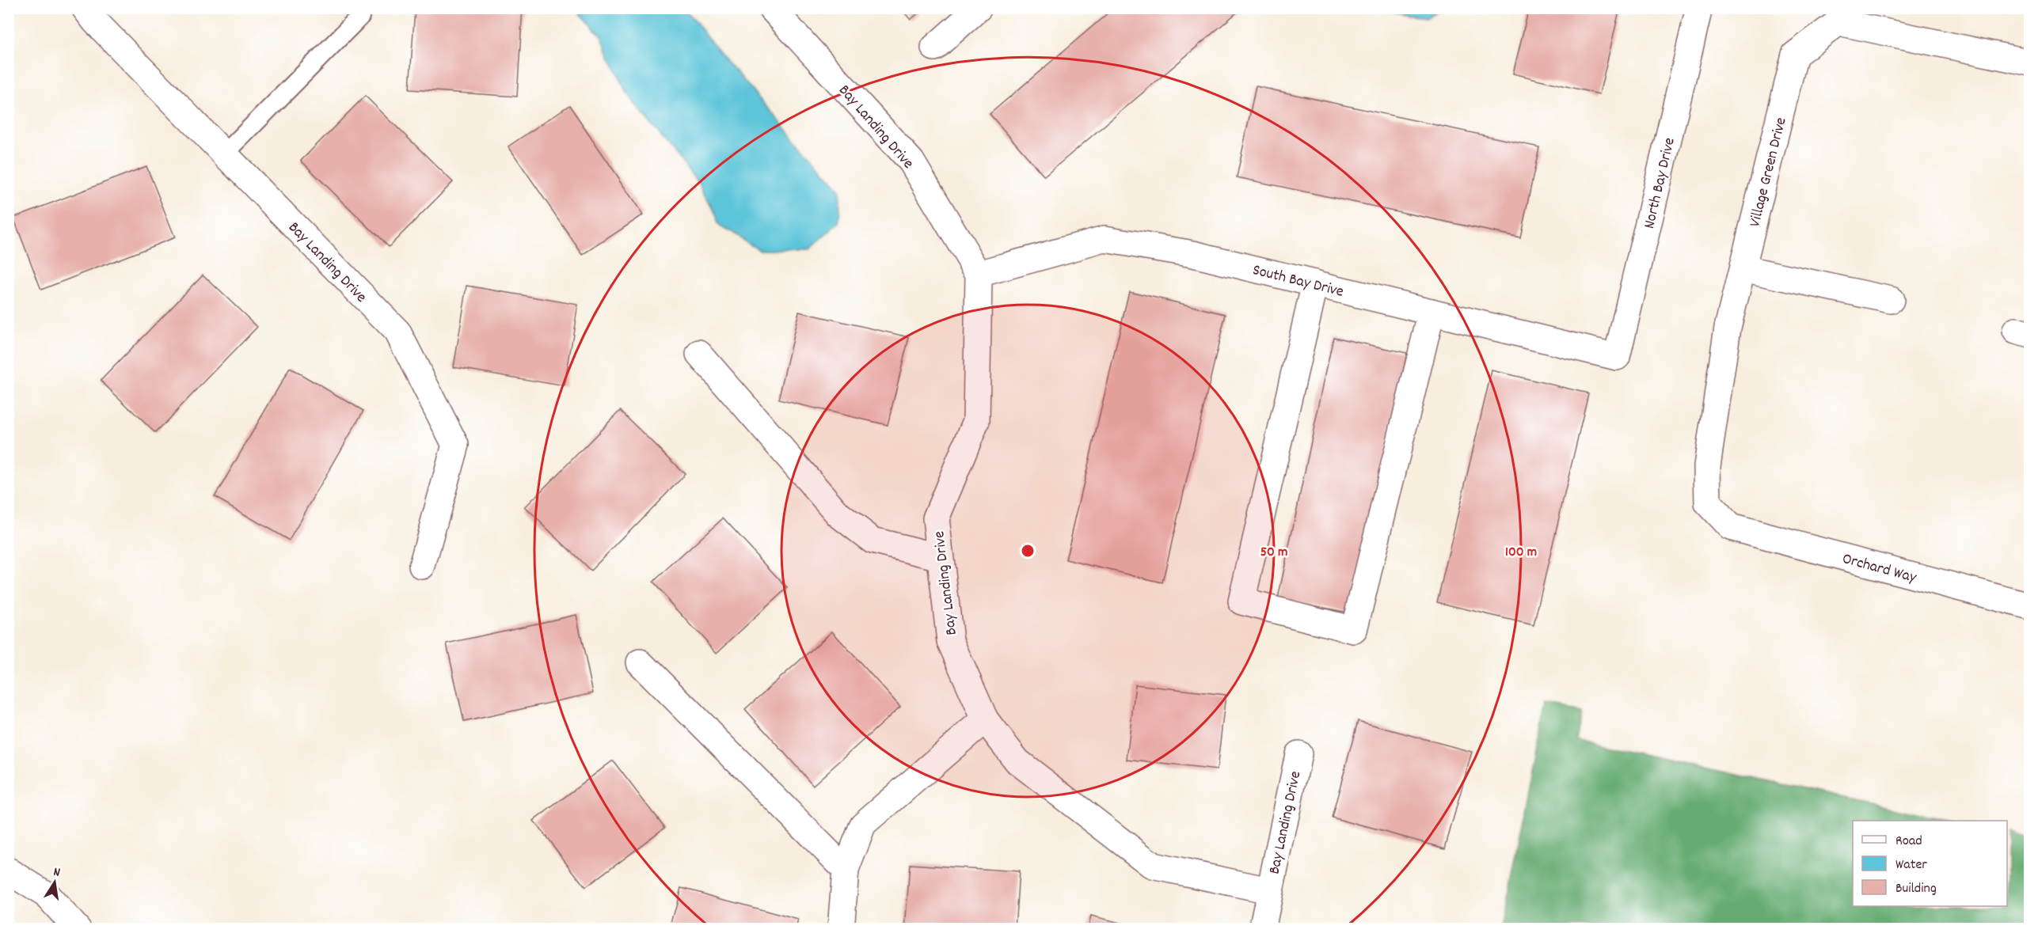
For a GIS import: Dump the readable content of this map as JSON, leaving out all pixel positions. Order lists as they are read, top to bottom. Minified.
{"streets":{"street":["Bay Landing Drive","Village Green Drive","North Bay Drive","South Bay Drive","Orchard Way"]},"crossings":[["Bay Landing Drive","South Bay Drive"],["Village Green Drive","Orchard Way"],["North Bay Drive","South Bay Drive"]],"legend":["Road","Water","Building"],"north":"top","rings":["50 m","100 m"]}
